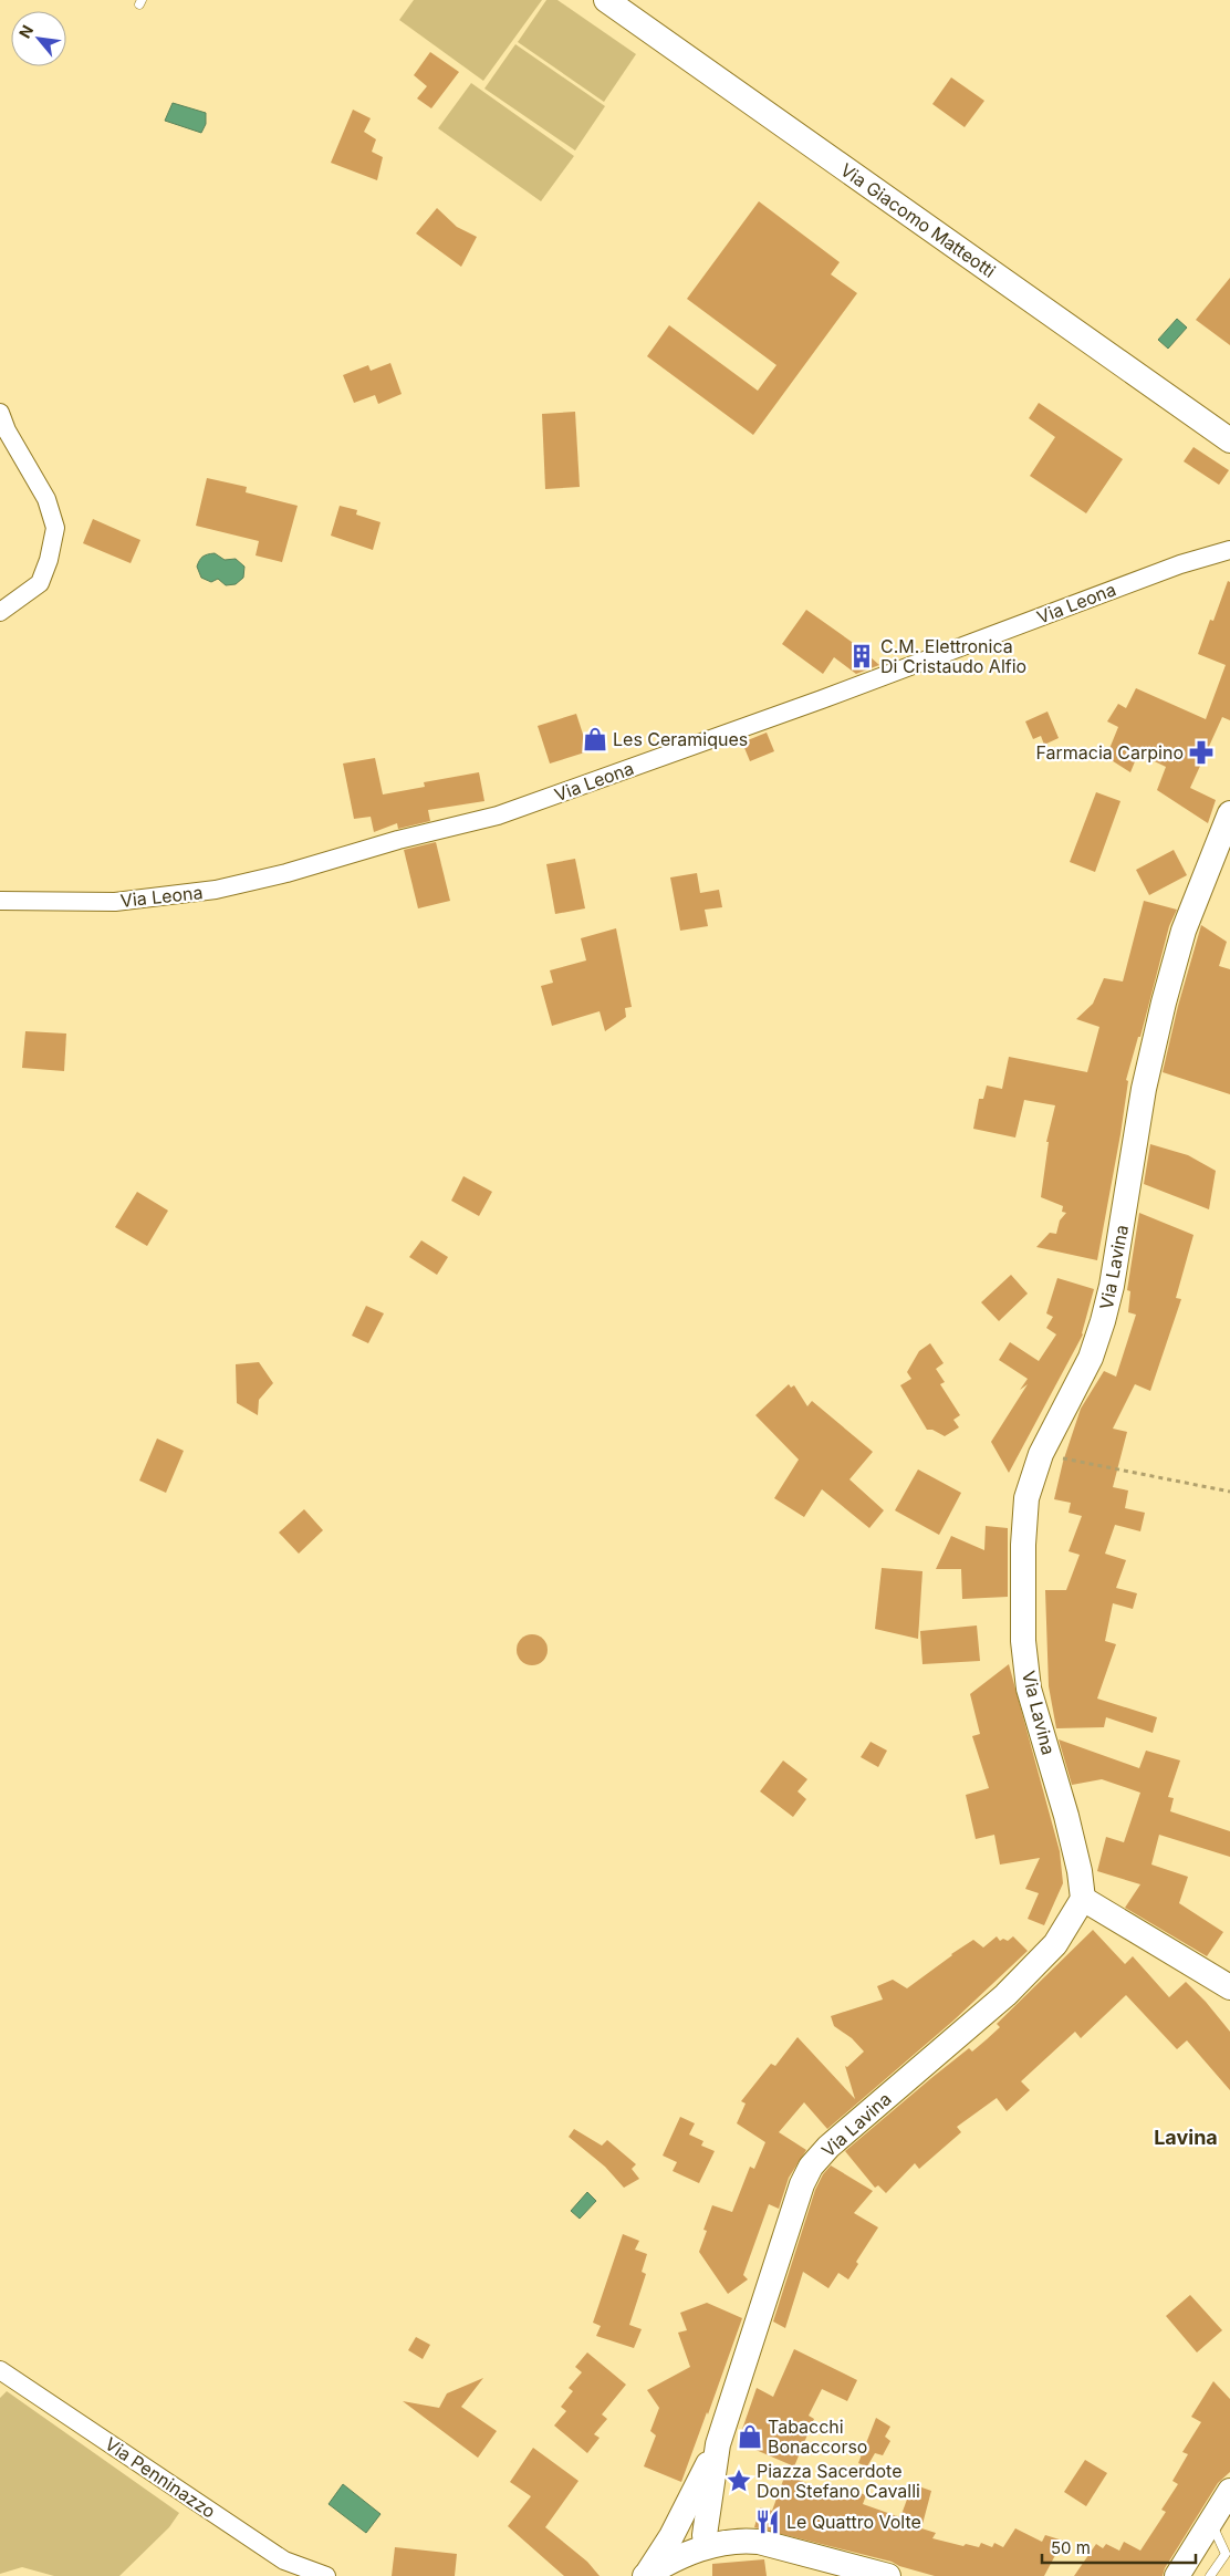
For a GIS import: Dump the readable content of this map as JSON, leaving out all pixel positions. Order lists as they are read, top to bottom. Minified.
{"streets":{"street":["Via Giacomo Matteotti","Via Leona","Via Lavina","Via Penninazzo"]},"districts":["Lavina"],"places":{"building":["C.M. Elettronica Di Cristaudo Alfio"],"shop":["Les Ceramiques","Tabacchi Bonaccorso"],"pharmacy":["Farmacia Carpino"],"place":["Piazza Sacerdote Don Stefano Cavalli"],"restaurant":["Le Quattro Volte"]},"scale_bar":"50 m","north":"top left"}
